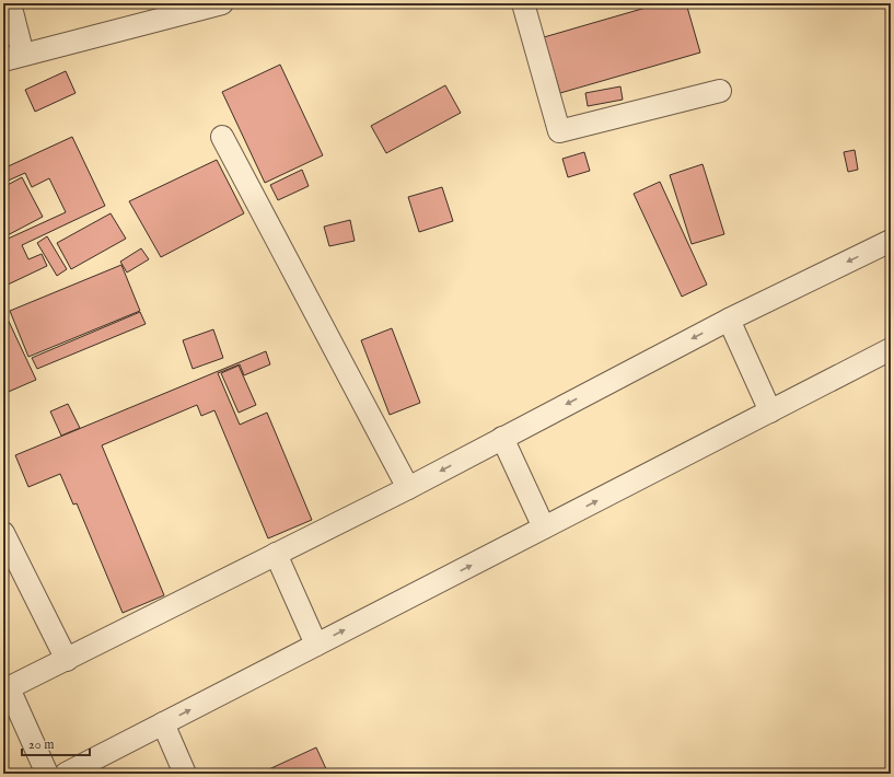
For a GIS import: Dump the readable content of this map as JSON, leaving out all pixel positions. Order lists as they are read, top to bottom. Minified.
{"scale_bar":"20 m"}
